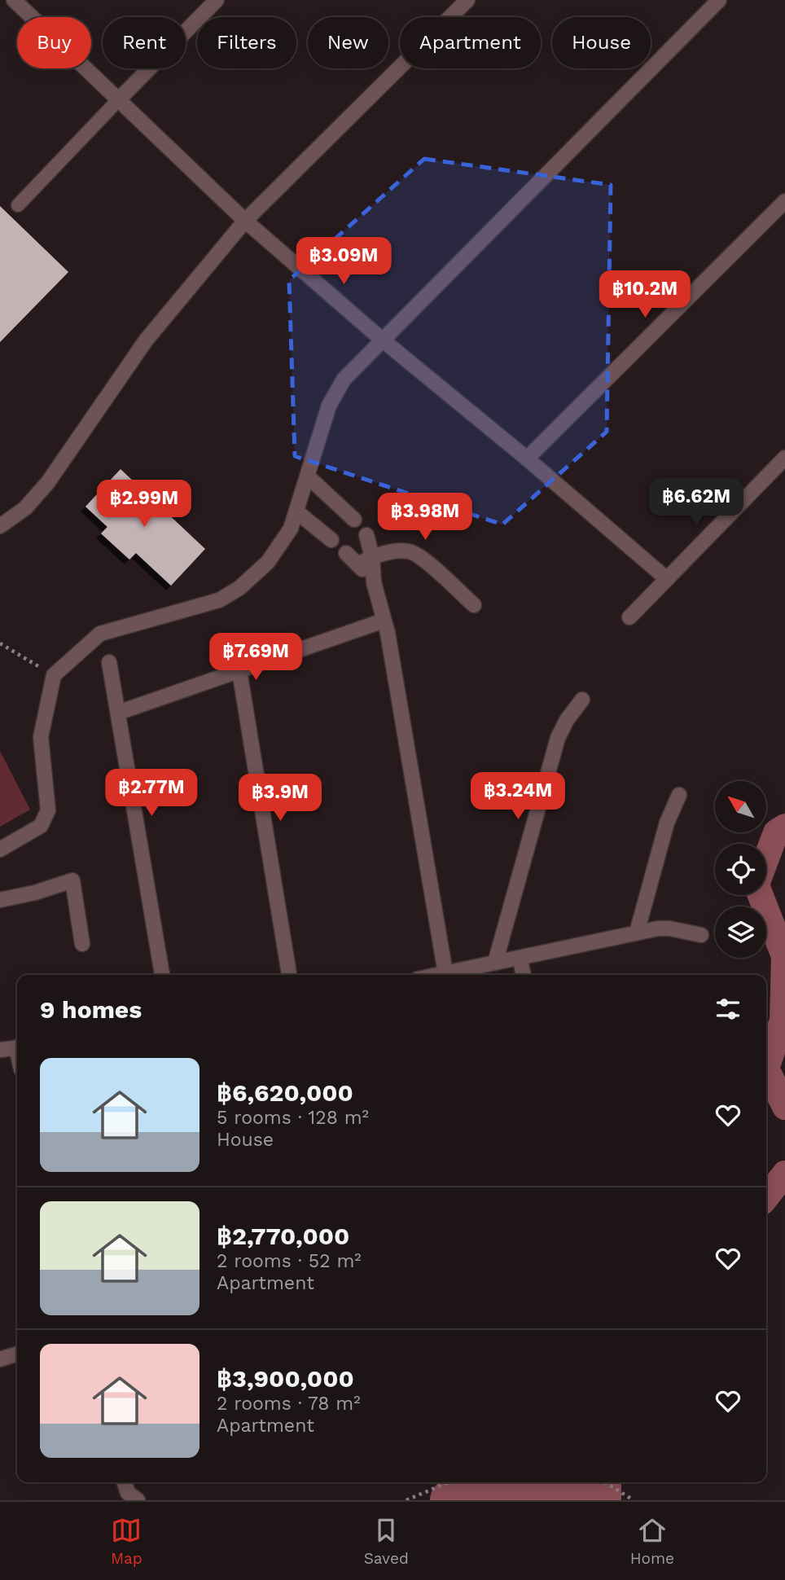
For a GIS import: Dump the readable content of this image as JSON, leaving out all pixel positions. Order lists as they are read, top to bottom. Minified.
{"north":"top left","page":{"chip":["Buy","Rent","Filters","New","Apartment","House"],"price":["฿3.09M","฿10.2M","฿6.62M","฿2.99M","฿3.98M","฿7.69M","฿2.77M","฿3.24M","฿3.9M"],"heading":"9 homes","list":[{"name":"฿6,620,000","note":"5 rooms · 128 m² · House"},{"name":"฿2,770,000","note":"2 rooms · 52 m² · Apartment"},{"name":"฿3,900,000","note":"2 rooms · 78 m² · Apartment"}],"tabs":["Map","Saved","Home"]}}
